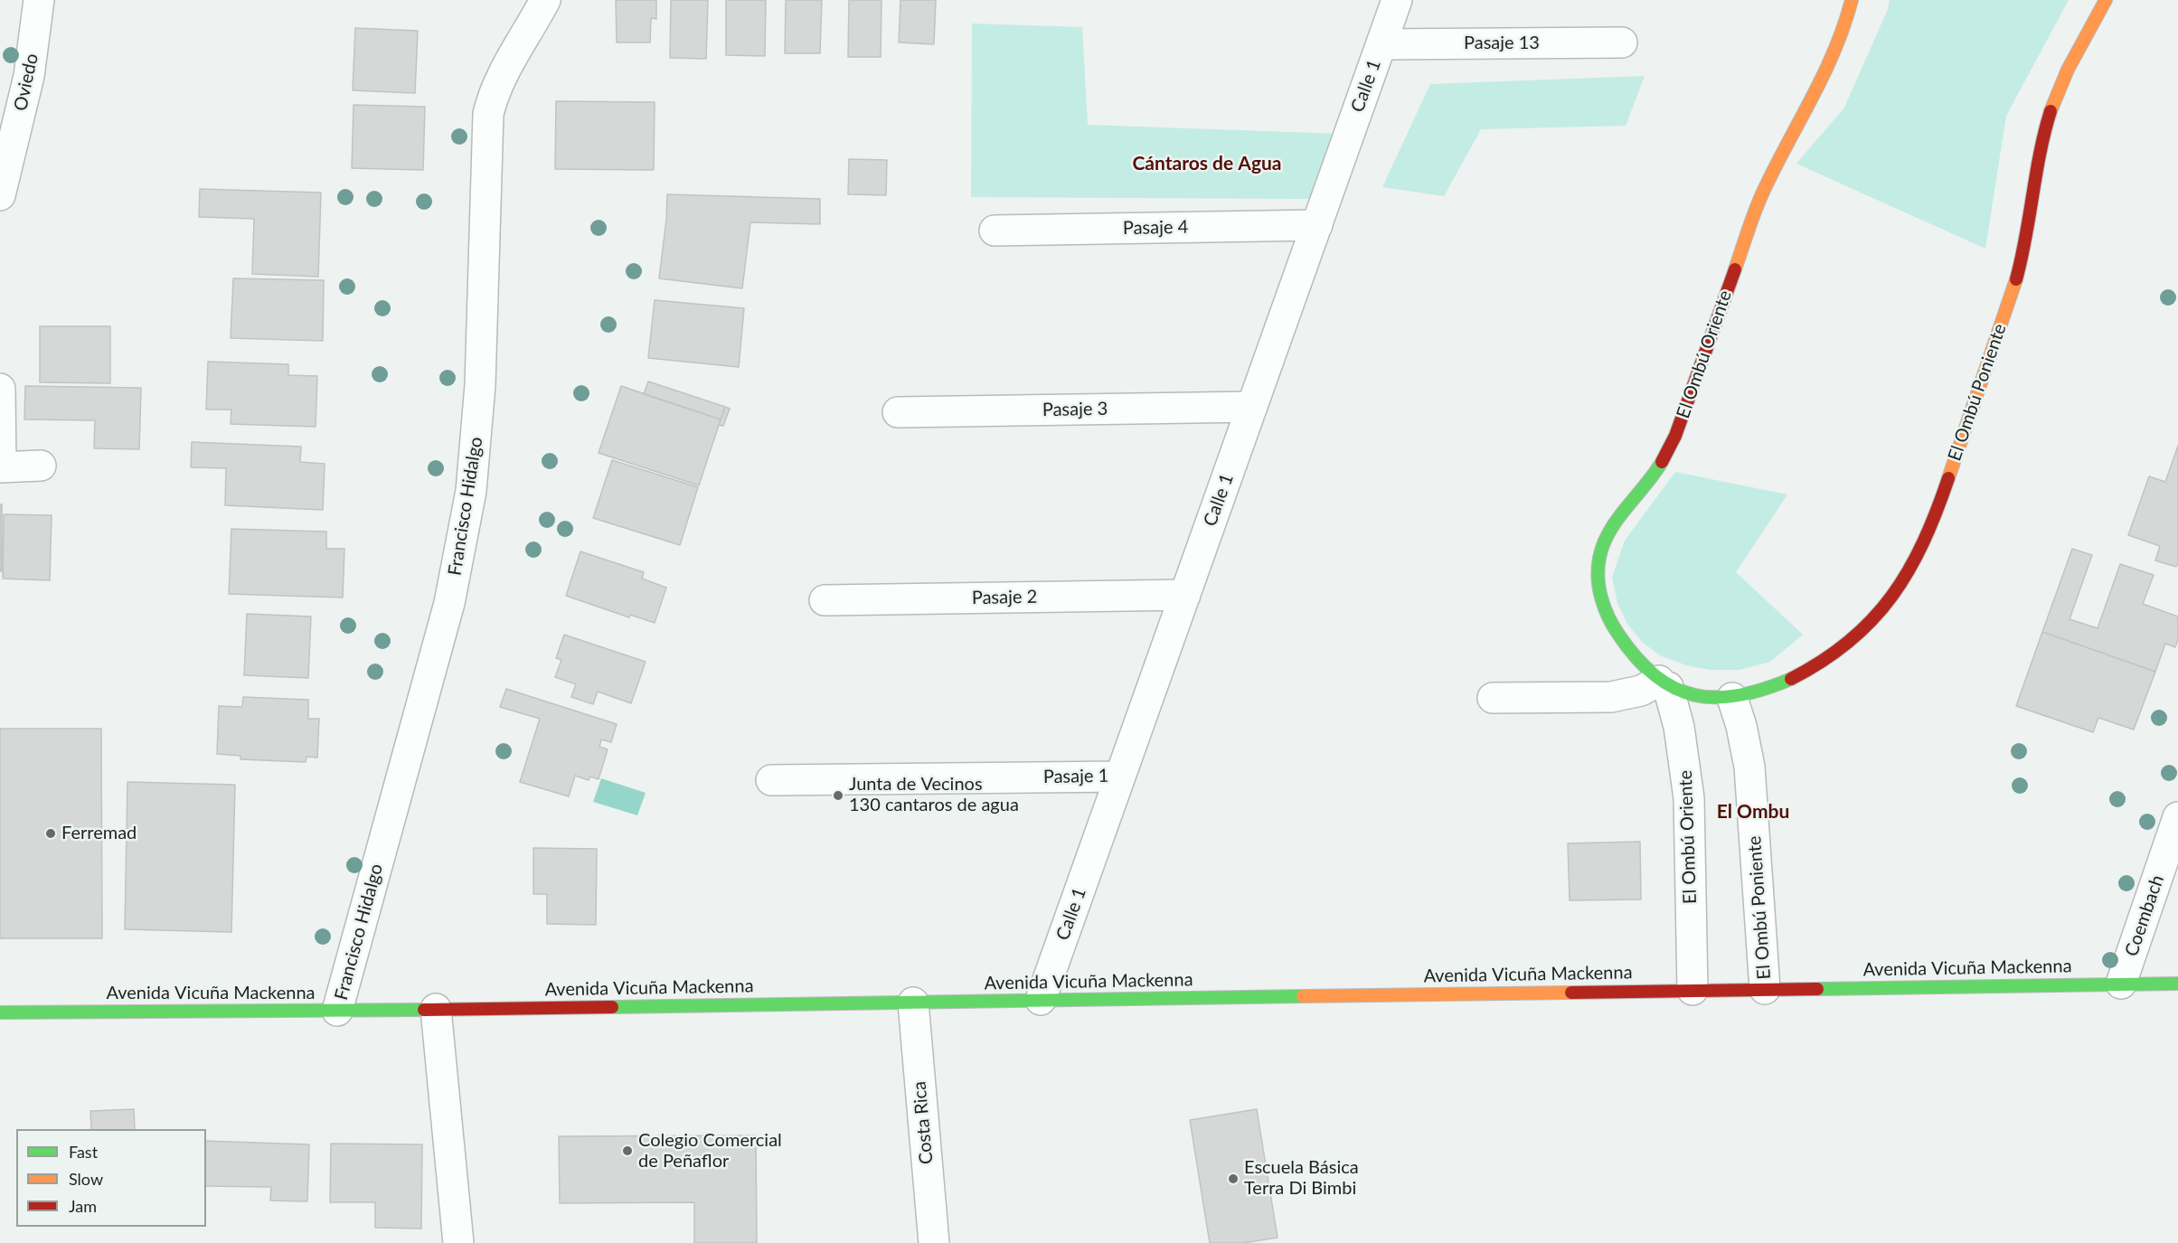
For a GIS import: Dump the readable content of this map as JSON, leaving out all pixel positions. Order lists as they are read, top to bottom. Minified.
{"streets":{"main road":["El Ombú Oriente","El Ombú Poniente","Avenida Vicuña Mackenna"],"street":["Pasaje 13","Oviedo","Calle 1","Pasaje 4","Pasaje 3","Francisco Hidalgo","Pasaje 2","Pasaje 1","Coembach","Costa Rica"]},"crossings":[["Pasaje 13","Calle 1"],["Calle 1","Pasaje 4"],["Calle 1","Pasaje 3"],["Calle 1","Pasaje 2"],["Calle 1","Pasaje 1"],["Calle 1","Avenida Vicuña Mackenna"],["El Ombú Oriente","El Ombú Poniente"],["El Ombú Oriente","Avenida Vicuña Mackenna"],["El Ombú Poniente","Avenida Vicuña Mackenna"],["Francisco Hidalgo","Avenida Vicuña Mackenna"],["Coembach","Avenida Vicuña Mackenna"],["Avenida Vicuña Mackenna","Costa Rica"]],"districts":["Cántaros de Agua","El Ombu"],"places":["Junta de Vecinos 130 cantaros de agua","Ferremad","Colegio Comercial de Peñaflor","Escuela Básica Terra Di Bimbi"],"legend":["Fast","Slow","Jam"]}
